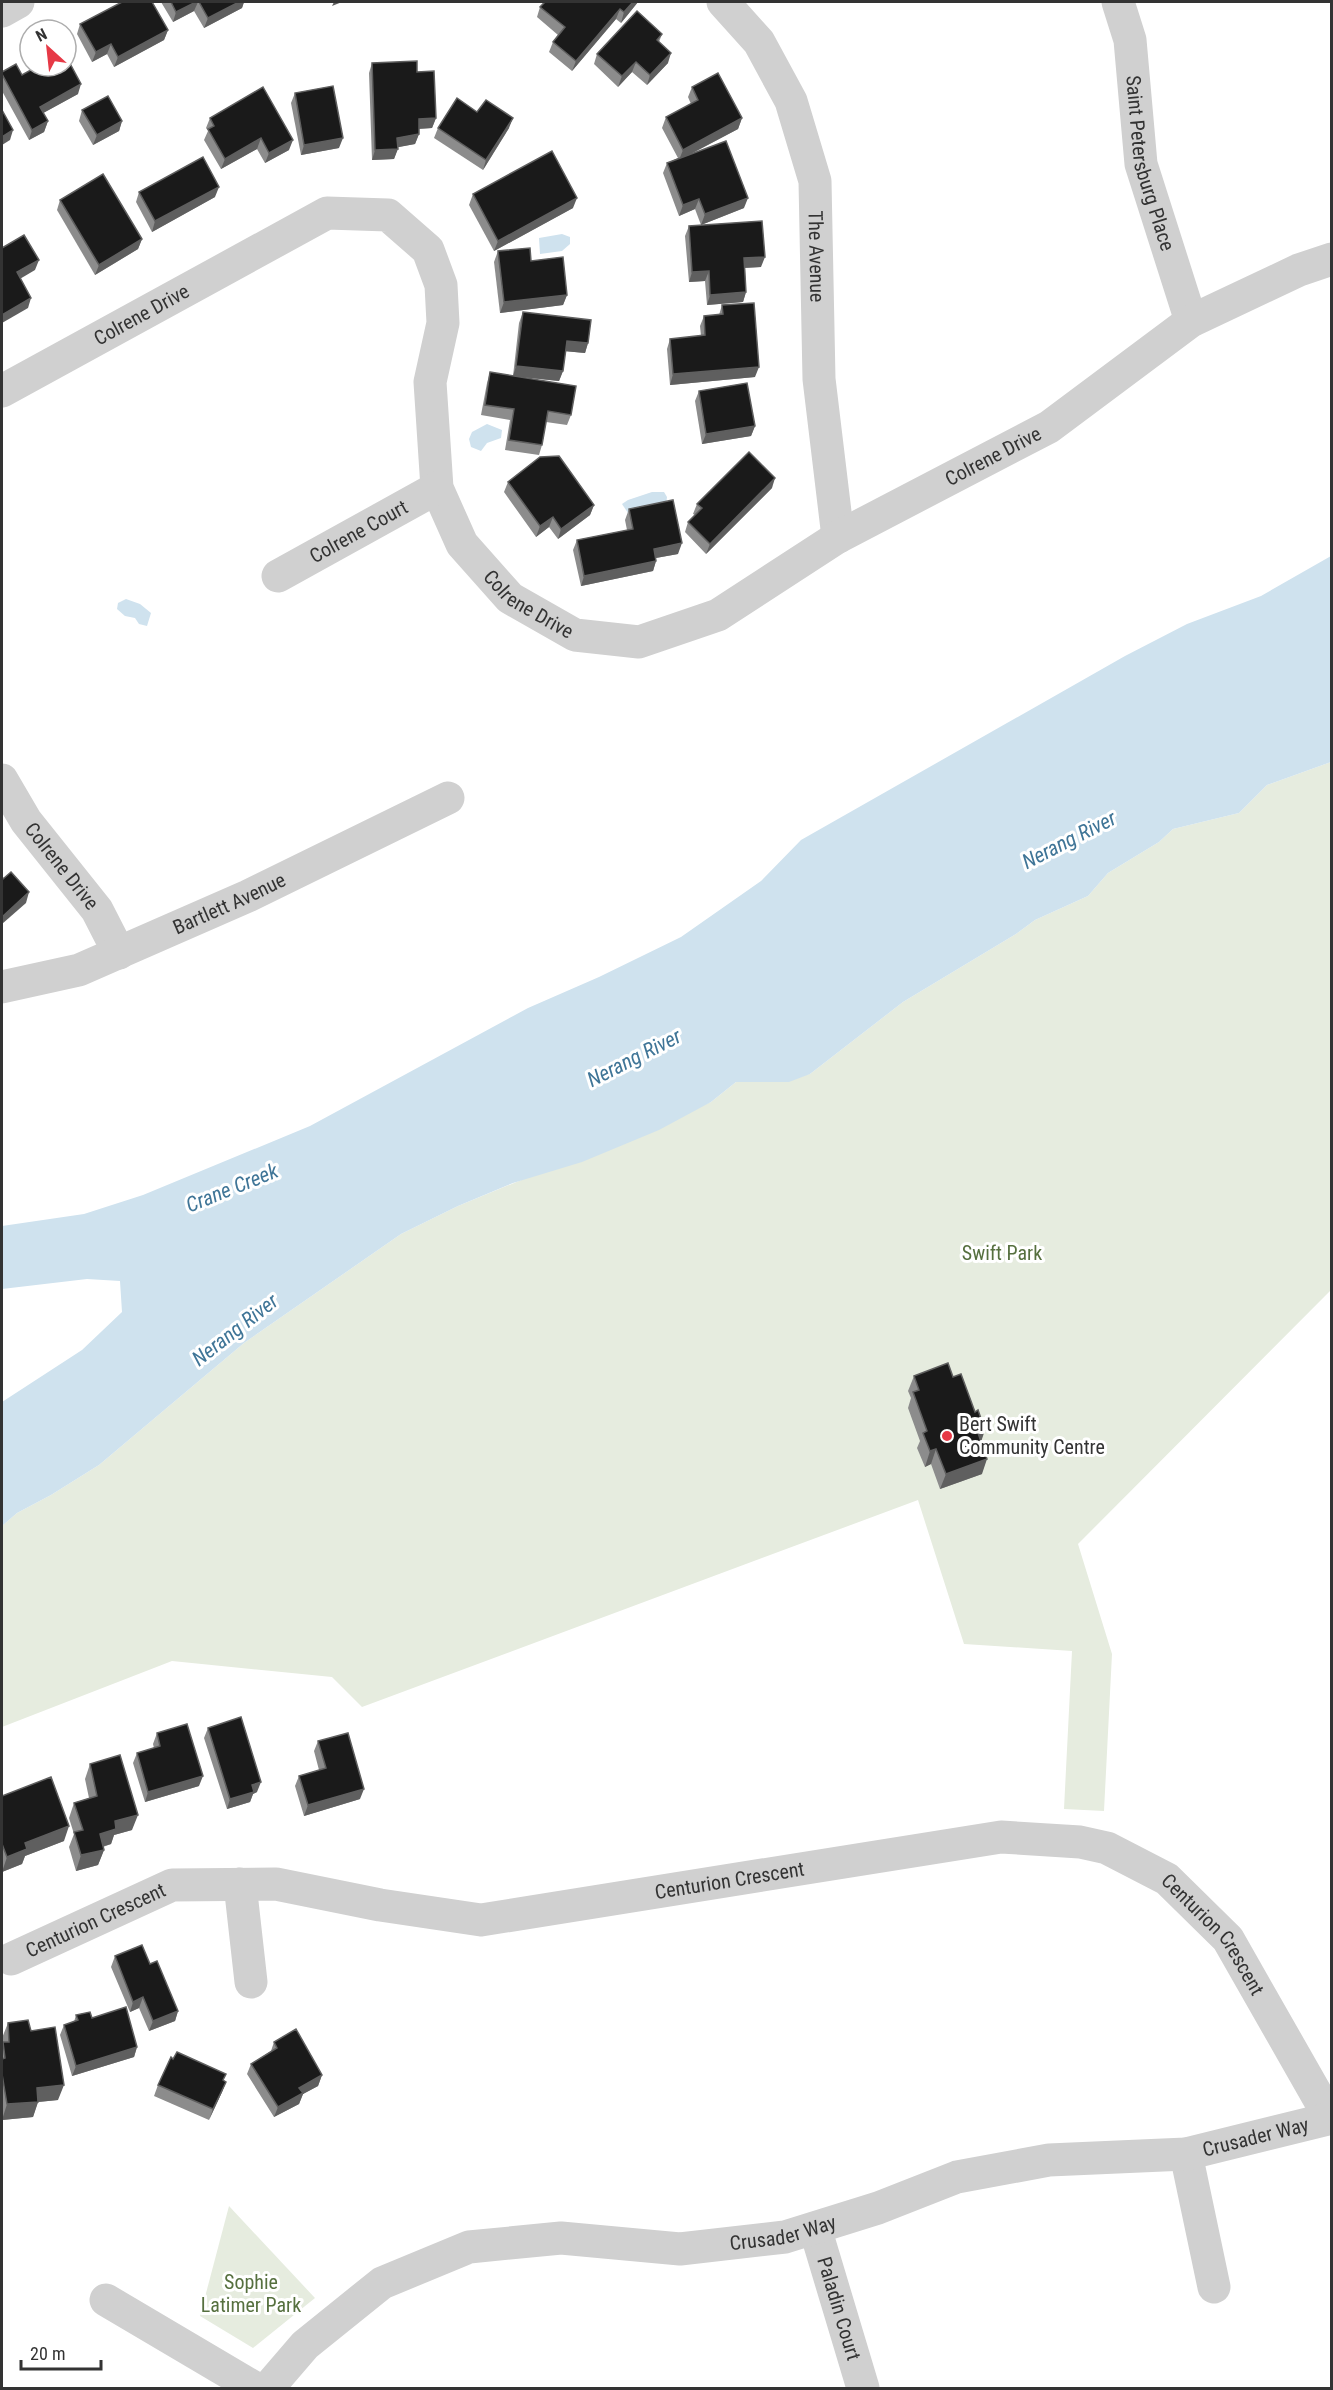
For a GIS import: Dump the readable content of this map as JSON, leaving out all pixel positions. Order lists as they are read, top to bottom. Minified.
{"streets":{"street":["Saint Petersburg Place","The Avenue","Colrene Drive","Colrene Court","Bartlett Avenue","Centurion Crescent","Crusader Way","Paladin Court"]},"crossings":[["Saint Petersburg Place","Colrene Drive"],["The Avenue","Colrene Drive"],["Colrene Drive","Colrene Court"],["Colrene Drive","Bartlett Avenue"],["Centurion Crescent","Crusader Way"],["Crusader Way","Paladin Court"]],"water":["Nerang River","Crane Creek"],"parks":["Swift Park","Sophie Latimer Park"],"places":["Bert Swift Community Centre"],"scale_bar":"20 m","north":"top left"}
